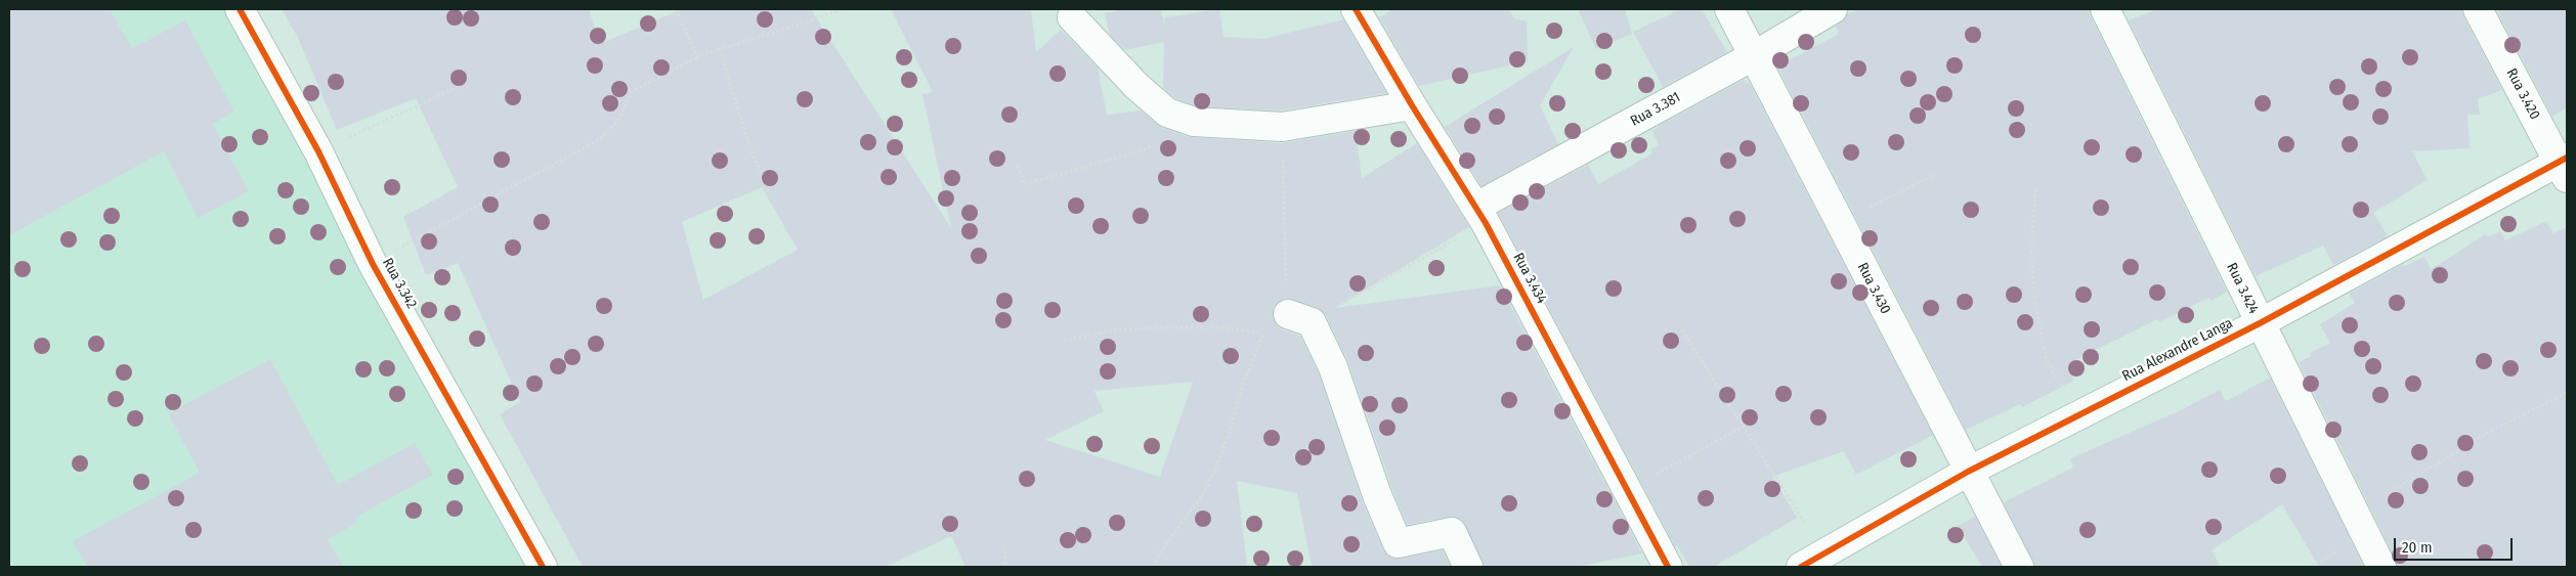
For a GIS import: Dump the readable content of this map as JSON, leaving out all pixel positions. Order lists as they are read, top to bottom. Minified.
{"streets":{"street":["Rua 3.420","Rua 3.381","Rua 3.434","Rua 3.342","Rua 3.430","Rua 3.424","Rua Alexandre Langa"]},"crossings":[["Rua 3.420","Rua Alexandre Langa"],["Rua 3.381","Rua 3.434"],["Rua 3.381","Rua 3.430"],["Rua 3.430","Rua Alexandre Langa"],["Rua 3.424","Rua Alexandre Langa"]],"scale_bar":"20 m"}
